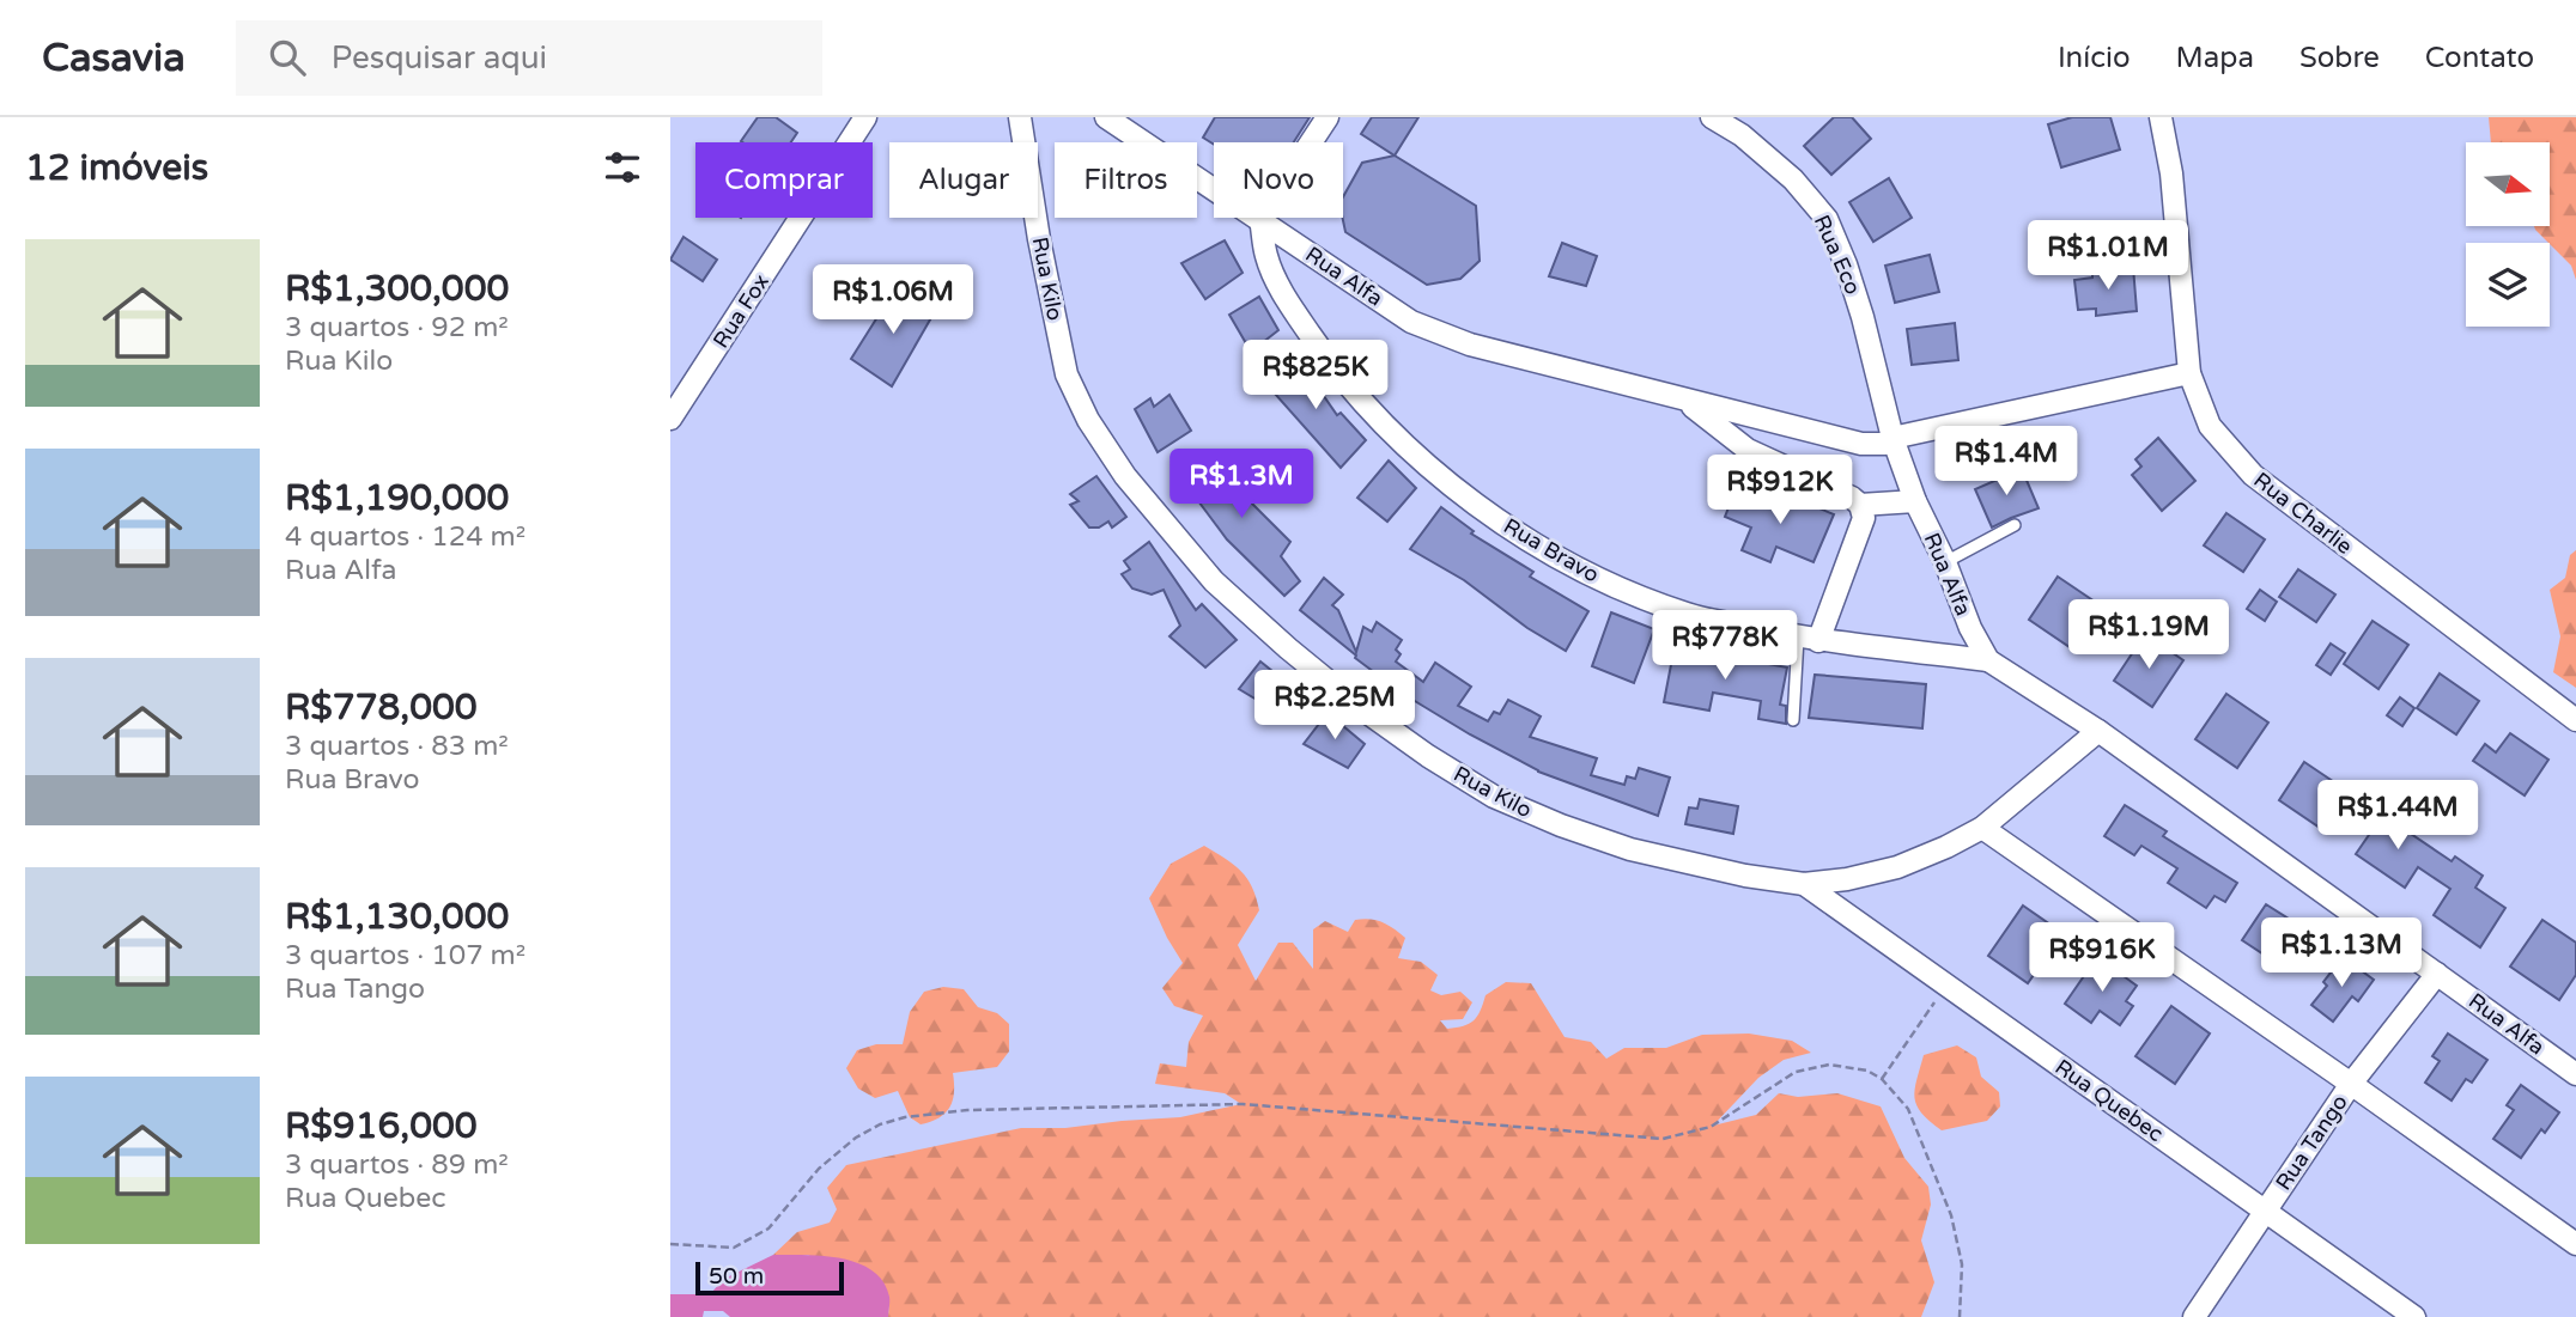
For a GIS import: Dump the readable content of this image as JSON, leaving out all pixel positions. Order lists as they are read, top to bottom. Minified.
{"streets":{"street":["Rua Eco","Rua Alfa","Rua Kilo","Rua Fox","Rua Charlie","Rua Bravo","Rua Quebec","Rua Tango"]},"crossings":[["Rua Eco","Rua Alfa"],["Rua Alfa","Rua Kilo"],["Rua Alfa","Rua Bravo"],["Rua Alfa","Rua Tango"],["Rua Kilo","Rua Quebec"],["Rua Quebec","Rua Tango"]],"scale_bar":"50 m","north":"right","page":{"header":"Casavia","search":"Pesquisar aqui","nav":["Início","Mapa","Sobre","Contato"],"heading":"12 imóveis","chip":["Comprar","Alugar","Filtros","Novo"],"list":[{"name":"R$1,300,000","note":"3 quartos · 92 m² · Rua Kilo"},{"name":"R$1,190,000","note":"4 quartos · 124 m² · Rua Alfa"},{"name":"R$778,000","note":"3 quartos · 83 m² · Rua Bravo"},{"name":"R$1,130,000","note":"3 quartos · 107 m² · Rua Tango"},{"name":"R$916,000","note":"3 quartos · 89 m² · Rua Quebec"}],"price":["R$1.01M","R$1.06M","R$825K","R$1.4M","R$1.3M","R$912K","R$1.19M","R$778K","R$2.25M","R$1.44M","R$1.13M","R$916K"],"scale":"50 m"}}
